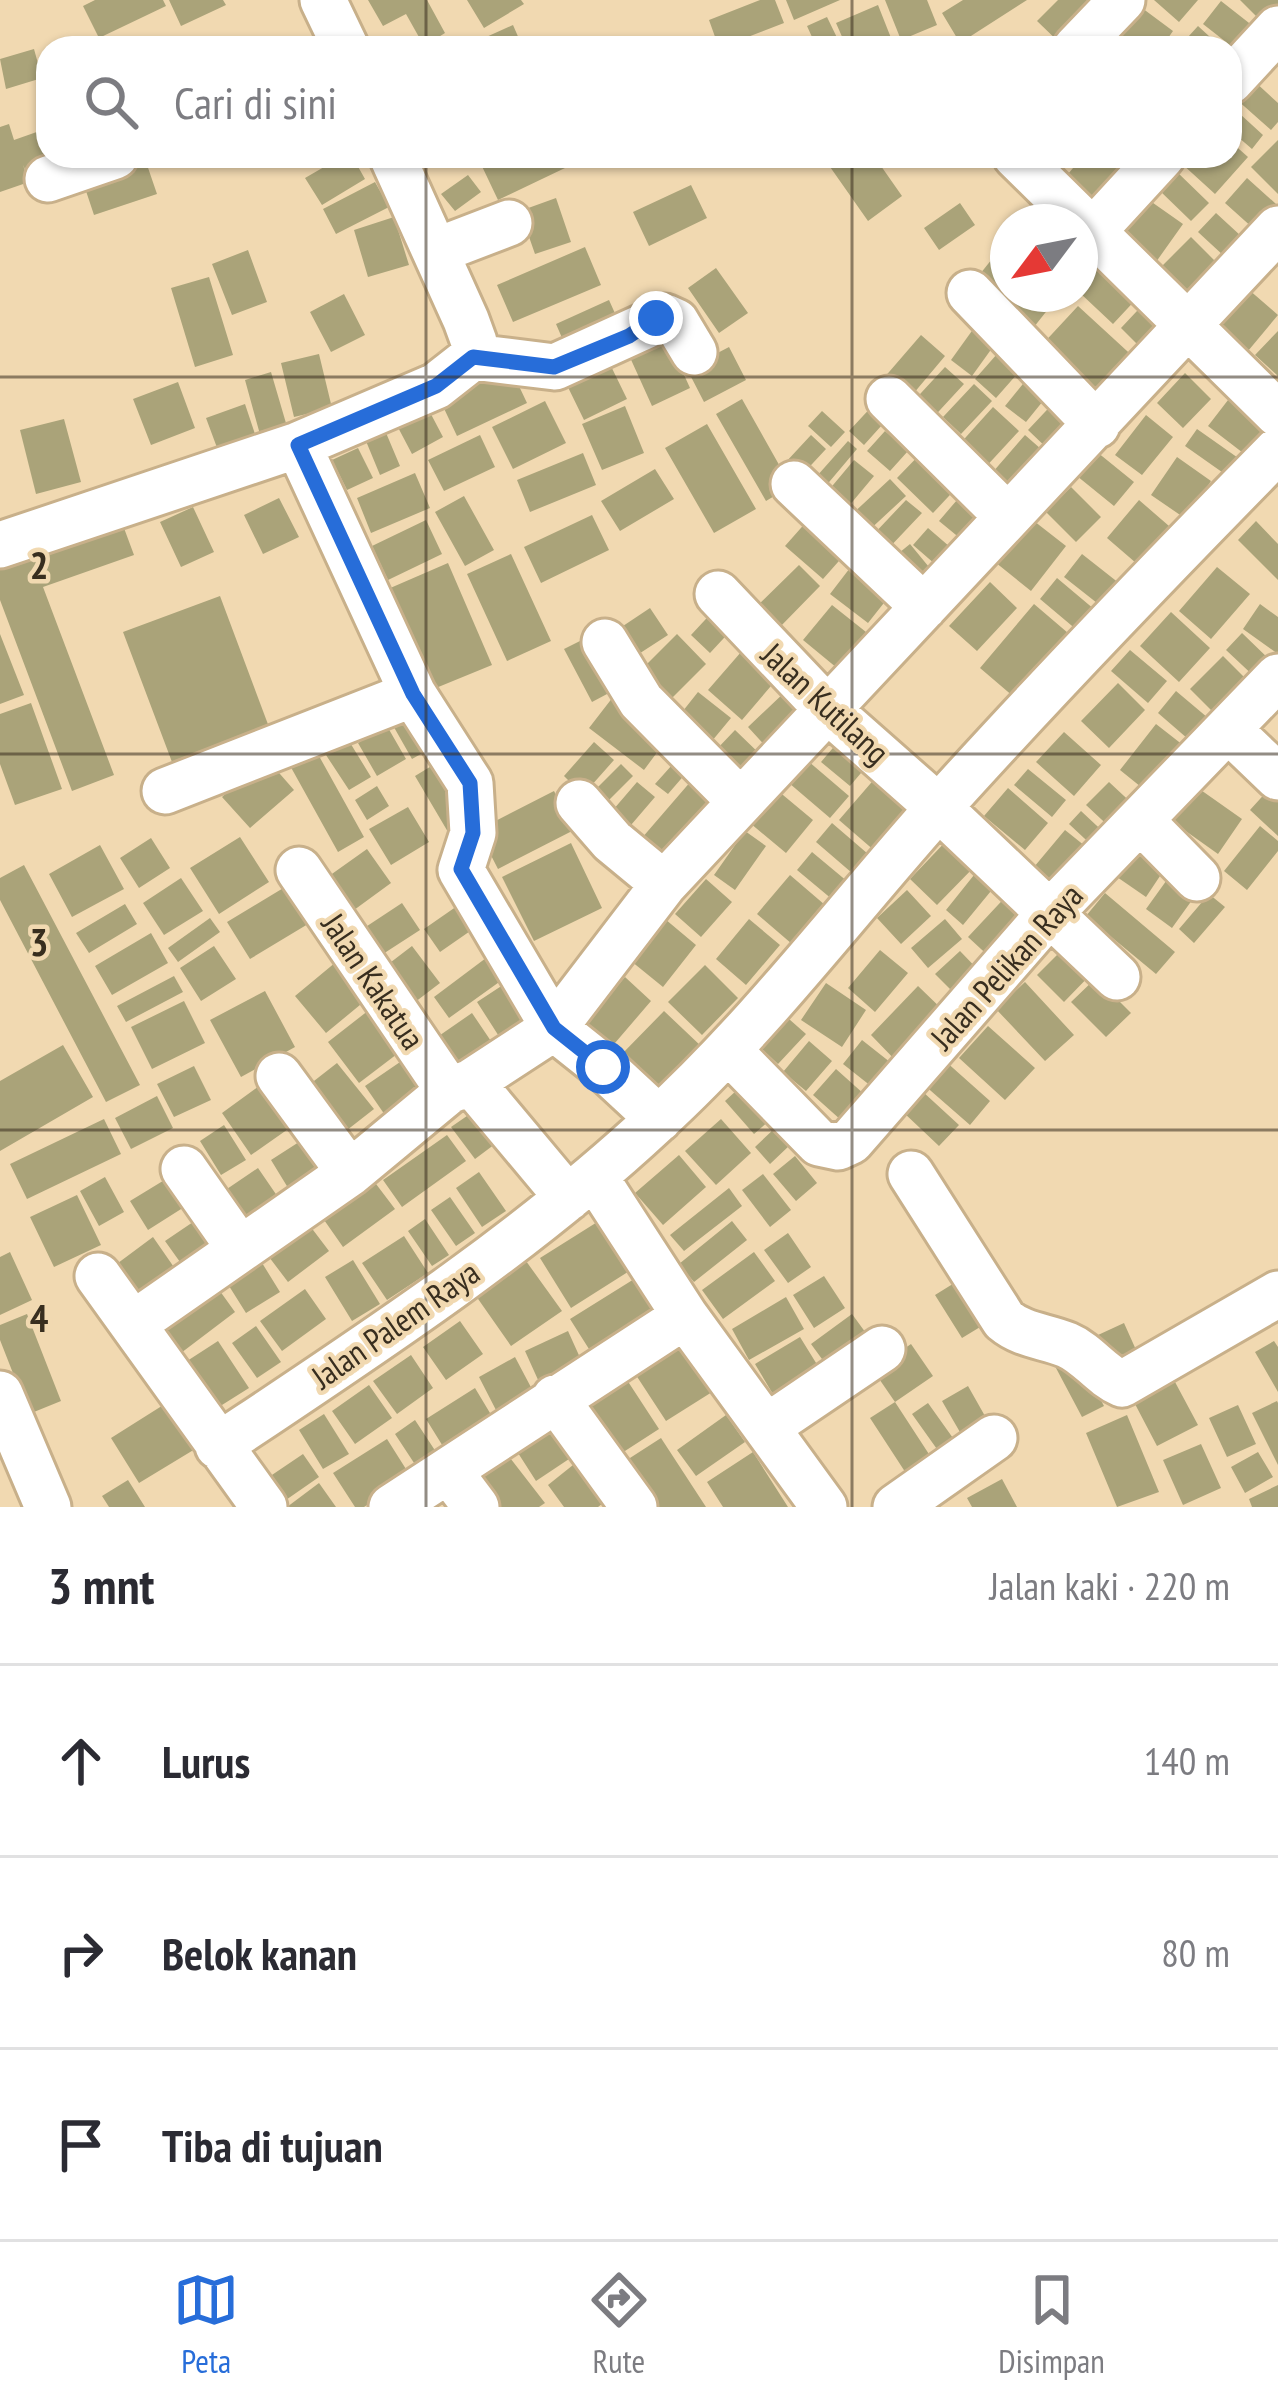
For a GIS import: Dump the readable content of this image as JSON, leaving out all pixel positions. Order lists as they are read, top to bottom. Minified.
{"streets":{"street":["Jalan Kutilang","Jalan Pelikan Raya","Jalan Kakatua","Jalan Palem Raya"]},"crossings":[["Jalan Kutilang","Jalan Pelikan Raya"],["Jalan Kutilang","Jalan Palem Raya"],["Jalan Pelikan Raya","Jalan Palem Raya"],["Jalan Kakatua","Jalan Palem Raya"]],"north":"bottom left","page":{"search":"Cari di sini","heading":["3 mnt","Jalan kaki · 220 m"],"list":[["Lurus","140 m"],["Belok kanan","80 m"],"Tiba di tujuan"],"nav":["Peta","Rute","Disimpan"]},"grid":{"rows":["2","3","4"]}}
